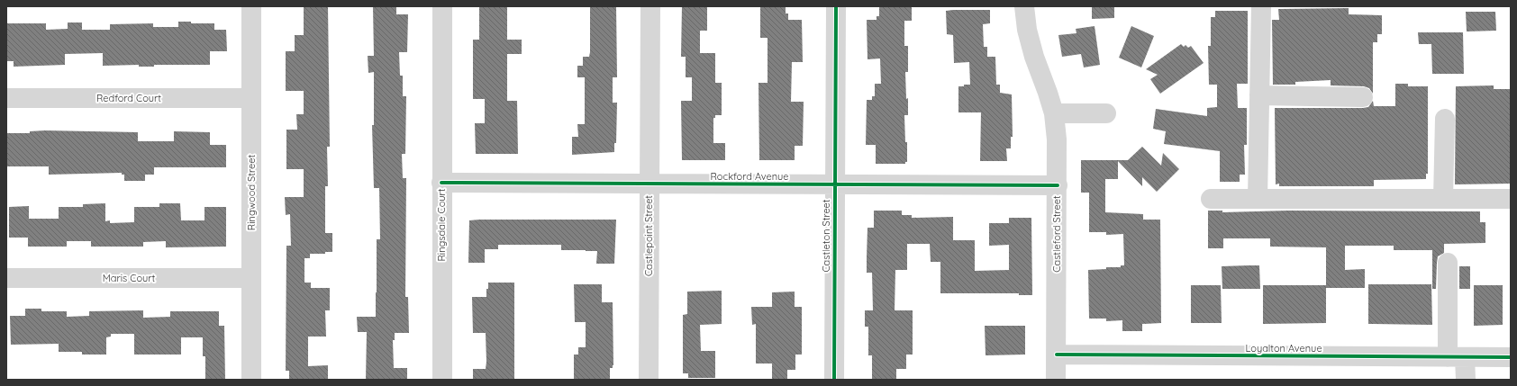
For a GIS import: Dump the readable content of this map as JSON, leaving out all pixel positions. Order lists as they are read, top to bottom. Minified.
{"streets":{"street":["Redford Court","Rockford Avenue","Ringwood Street","Ringsdale Court","Castleford Street","Castlepoint Street","Castleton Street","Maris Court","Loyalton Avenue"]},"crossings":[["Redford Court","Ringwood Street"],["Rockford Avenue","Ringsdale Court"],["Rockford Avenue","Castleford Street"],["Rockford Avenue","Castlepoint Street"],["Rockford Avenue","Castleton Street"],["Ringwood Street","Maris Court"],["Castleford Street","Loyalton Avenue"]]}
